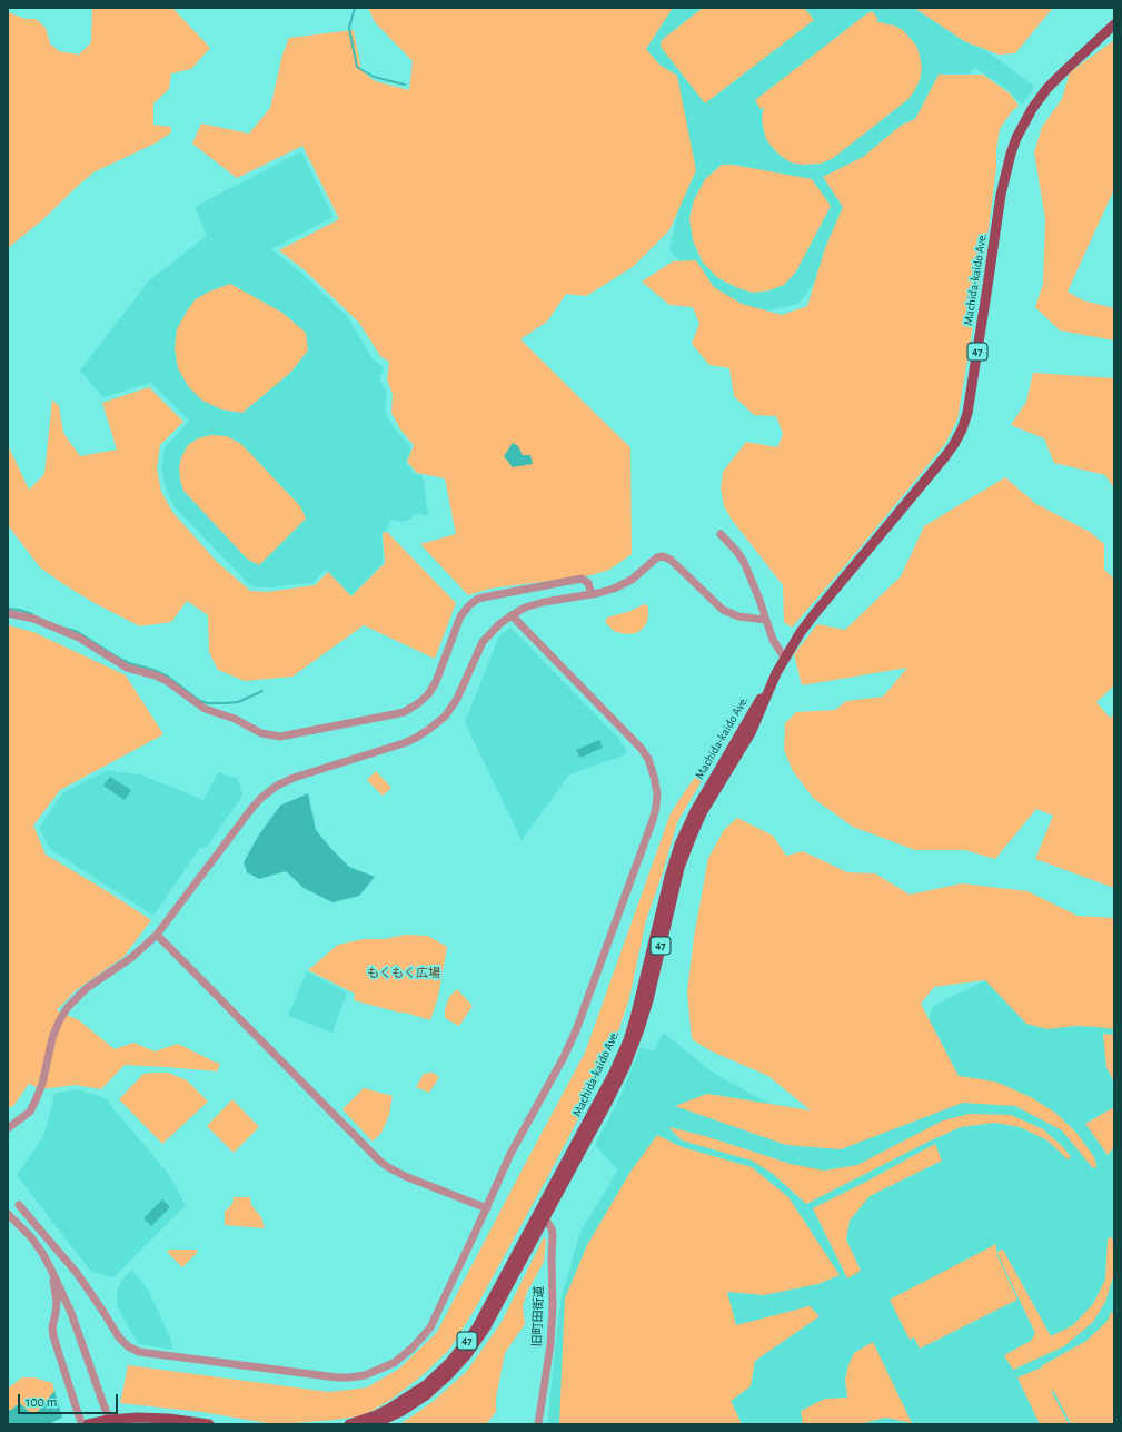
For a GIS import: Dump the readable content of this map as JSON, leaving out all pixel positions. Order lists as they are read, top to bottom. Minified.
{"streets":{"main road":["Machida-kaido Ave.","47"],"street":["旧町田街道"]},"crossings":[["Machida-kaido Ave.","旧町田街道"]],"parks":["もくもく広場"],"scale_bar":"100 m"}
